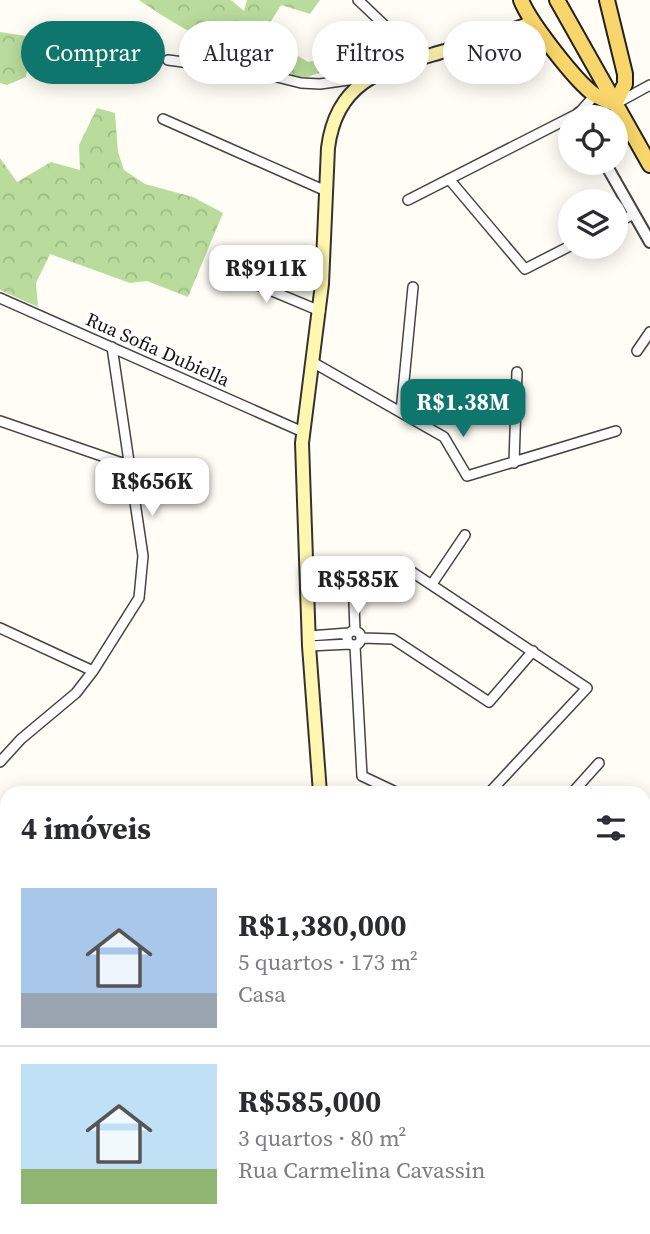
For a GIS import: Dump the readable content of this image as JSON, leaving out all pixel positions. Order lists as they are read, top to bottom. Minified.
{"streets":{"street":["Rua Sofia Dubiella"]},"page":{"chip":["Comprar","Alugar","Filtros","Novo"],"price":["R$911K","R$1.38M","R$656K","R$585K"],"heading":"4 imóveis","list":[{"name":"R$1,380,000","note":"5 quartos · 173 m² · Casa"},{"name":"R$585,000","note":"3 quartos · 80 m² · Rua Carmelina Cavassin"}]}}
